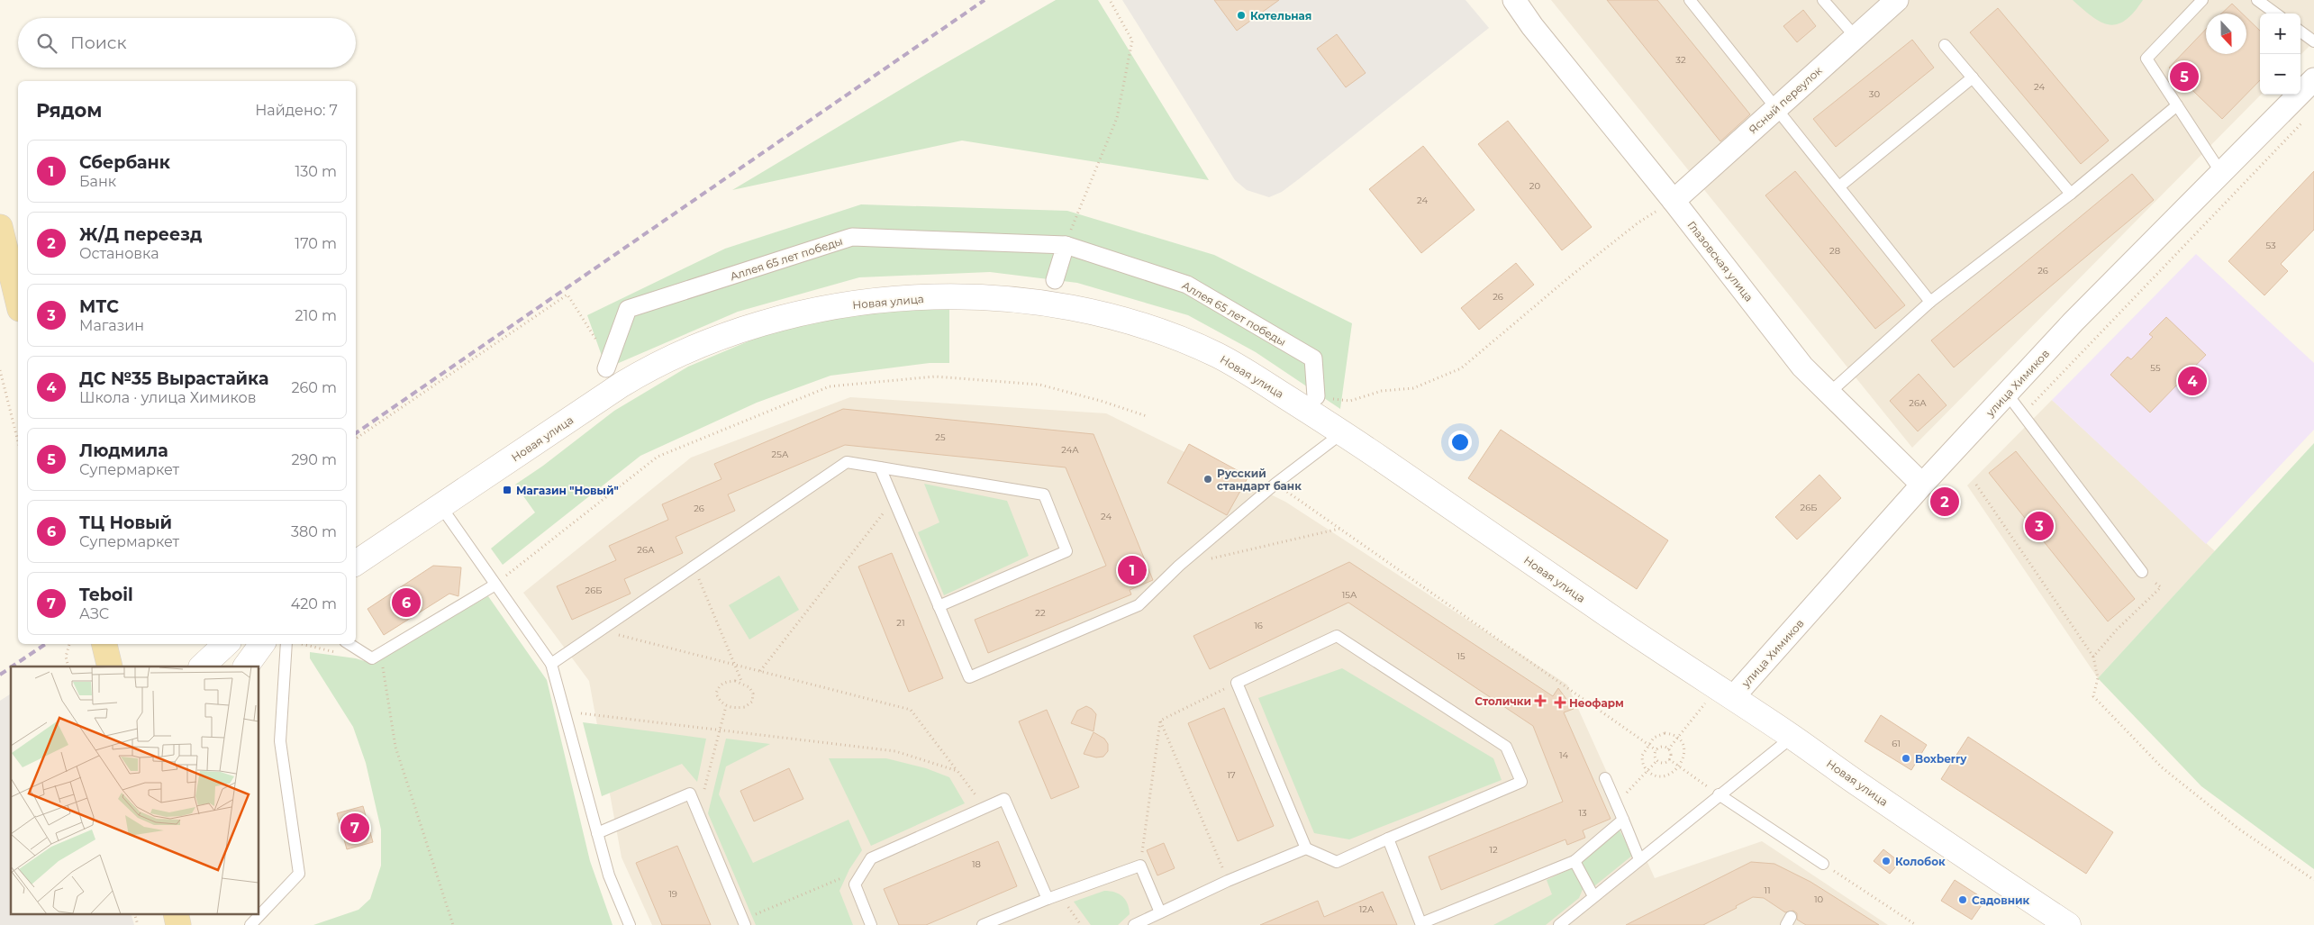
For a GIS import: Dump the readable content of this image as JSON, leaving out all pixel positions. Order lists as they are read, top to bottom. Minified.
{"streets":{"street":["Ясный переулок","Аллея 65 лет победы","Глазовская улица","Новая улица","улица Химиков"]},"crossings":[["Ясный переулок","Глазовская улица"],["Глазовская улица","улица Химиков"],["Новая улица","улица Химиков"]],"places":{"other":["Котельная","Русский стандарт банк","Boxberry","Колобок","Садовник"],"transit":["Магазин \"Новый\""],"health":["Столички","Неофарм"]},"house_numbers":["32","24","30","20","24","53","28","26","26","55","26А","25","24А","25А","26Б","26","24","26А","26Б","15А","22","21","16","15","61","14","17","13","12","18","11","19","10","12А"],"north":"bottom","page":{"map_buttons":["+","−"],"search":"Поиск","pins":["5","4","2","3","1","6","7"],"heading":["Рядом","Найдено: 7"],"list":[{"mark":"1","name":"Сбербанк","note":"Банк","value":"130 m"},{"mark":"2","name":"Ж/Д переезд","note":"Остановка","value":"170 m"},{"mark":"3","name":"МТС","note":"Магазин","value":"210 m"},{"mark":"4","name":"ДС №35 Вырастайка","note":"Школа · улица Химиков","value":"260 m"},{"mark":"5","name":"Людмила","note":"Супермаркет","value":"290 m"},{"mark":"6","name":"ТЦ Новый","note":"Супермаркет","value":"380 m"},{"mark":"7","name":"Teboil","note":"АЗС","value":"420 m"}]}}
